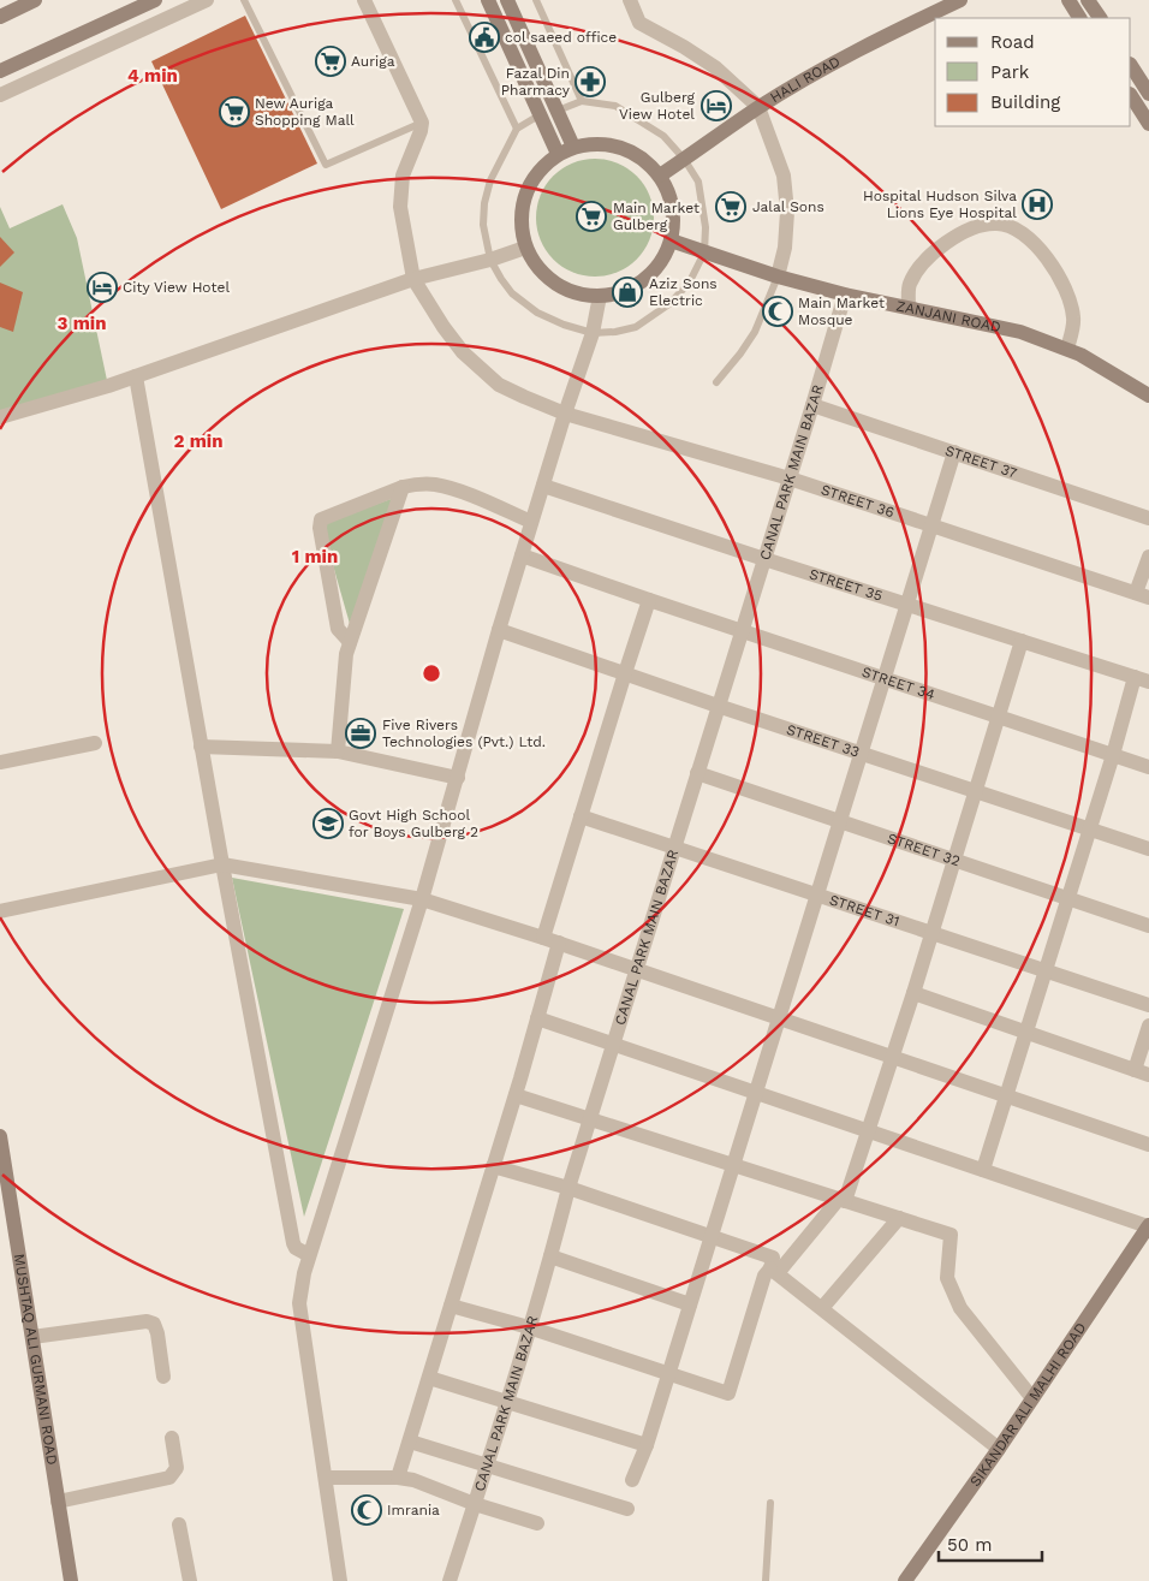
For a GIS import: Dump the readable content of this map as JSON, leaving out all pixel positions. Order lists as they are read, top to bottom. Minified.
{"streets":{"street":["HALI ROAD","ZANJANI ROAD","STREET 37","CANAL PARK MAIN BAZAR","STREET 36","STREET 35","STREET 34","STREET 33","STREET 32","STREET 31","MUSHTAQ ALI GURMANI ROAD","SIKANDAR ALI MALHI ROAD"]},"crossings":[["HALI ROAD","ZANJANI ROAD"],["ZANJANI ROAD","CANAL PARK MAIN BAZAR"],["STREET 37","CANAL PARK MAIN BAZAR"],["CANAL PARK MAIN BAZAR","STREET 36"],["CANAL PARK MAIN BAZAR","STREET 35"],["CANAL PARK MAIN BAZAR","STREET 34"],["CANAL PARK MAIN BAZAR","STREET 33"],["CANAL PARK MAIN BAZAR","STREET 32"],["CANAL PARK MAIN BAZAR","STREET 31"]],"places":{"public building":["col saeed office"],"supermarket":["Auriga","New Auriga Shopping Mall","Jalal Sons","Main Market Gulberg"],"pharmacy":["Fazal Din Pharmacy"],"hotel":["Gulberg View Hotel","City View Hotel"],"hospital":["Hospital Hudson Silva Lions Eye Hospital"],"shop":["Aziz Sons Electric"],"mosque":["Main Market Mosque","Imrania"],"office":["Five Rivers Technologies (Pvt.) Ltd."],"school or university":["Govt High School for Boys Gulberg 2"]},"legend":["Road","Park","Building"],"scale_bar":"50 m","rings":["4 min","3 min","2 min","1 min"]}
